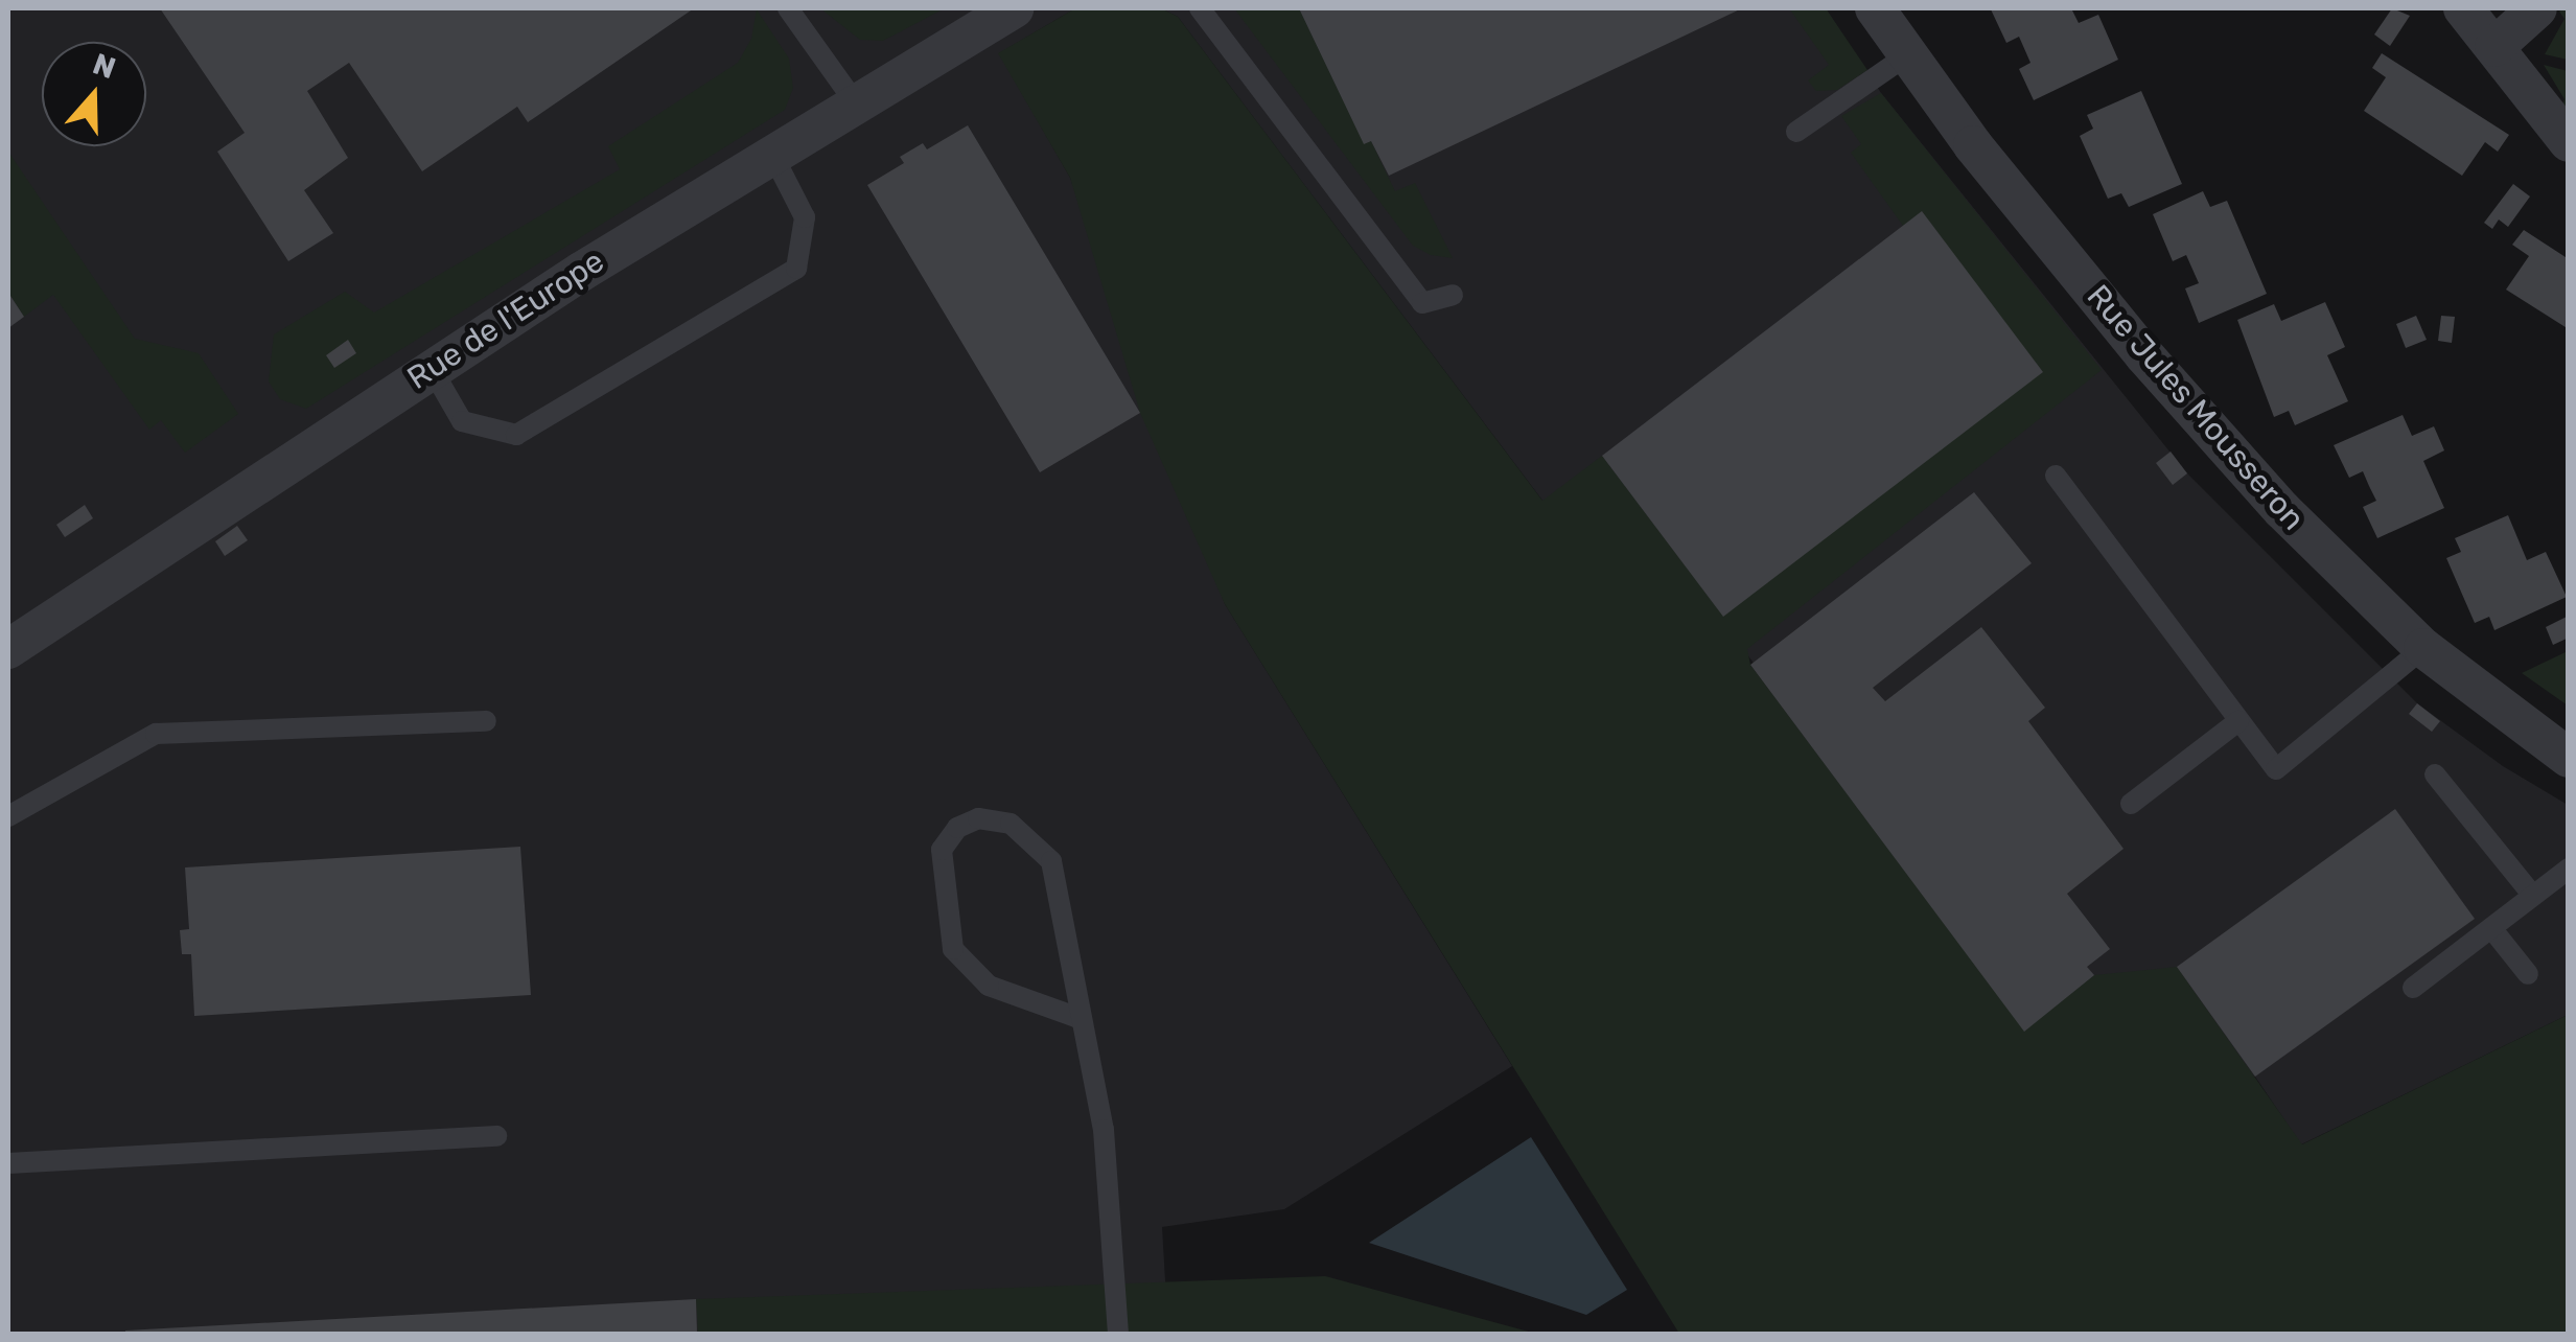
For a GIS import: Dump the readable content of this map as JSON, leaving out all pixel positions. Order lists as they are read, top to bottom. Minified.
{"streets":{"street":["Rue de l'Europe","Rue Jules Mousseron"]},"north":"top"}
